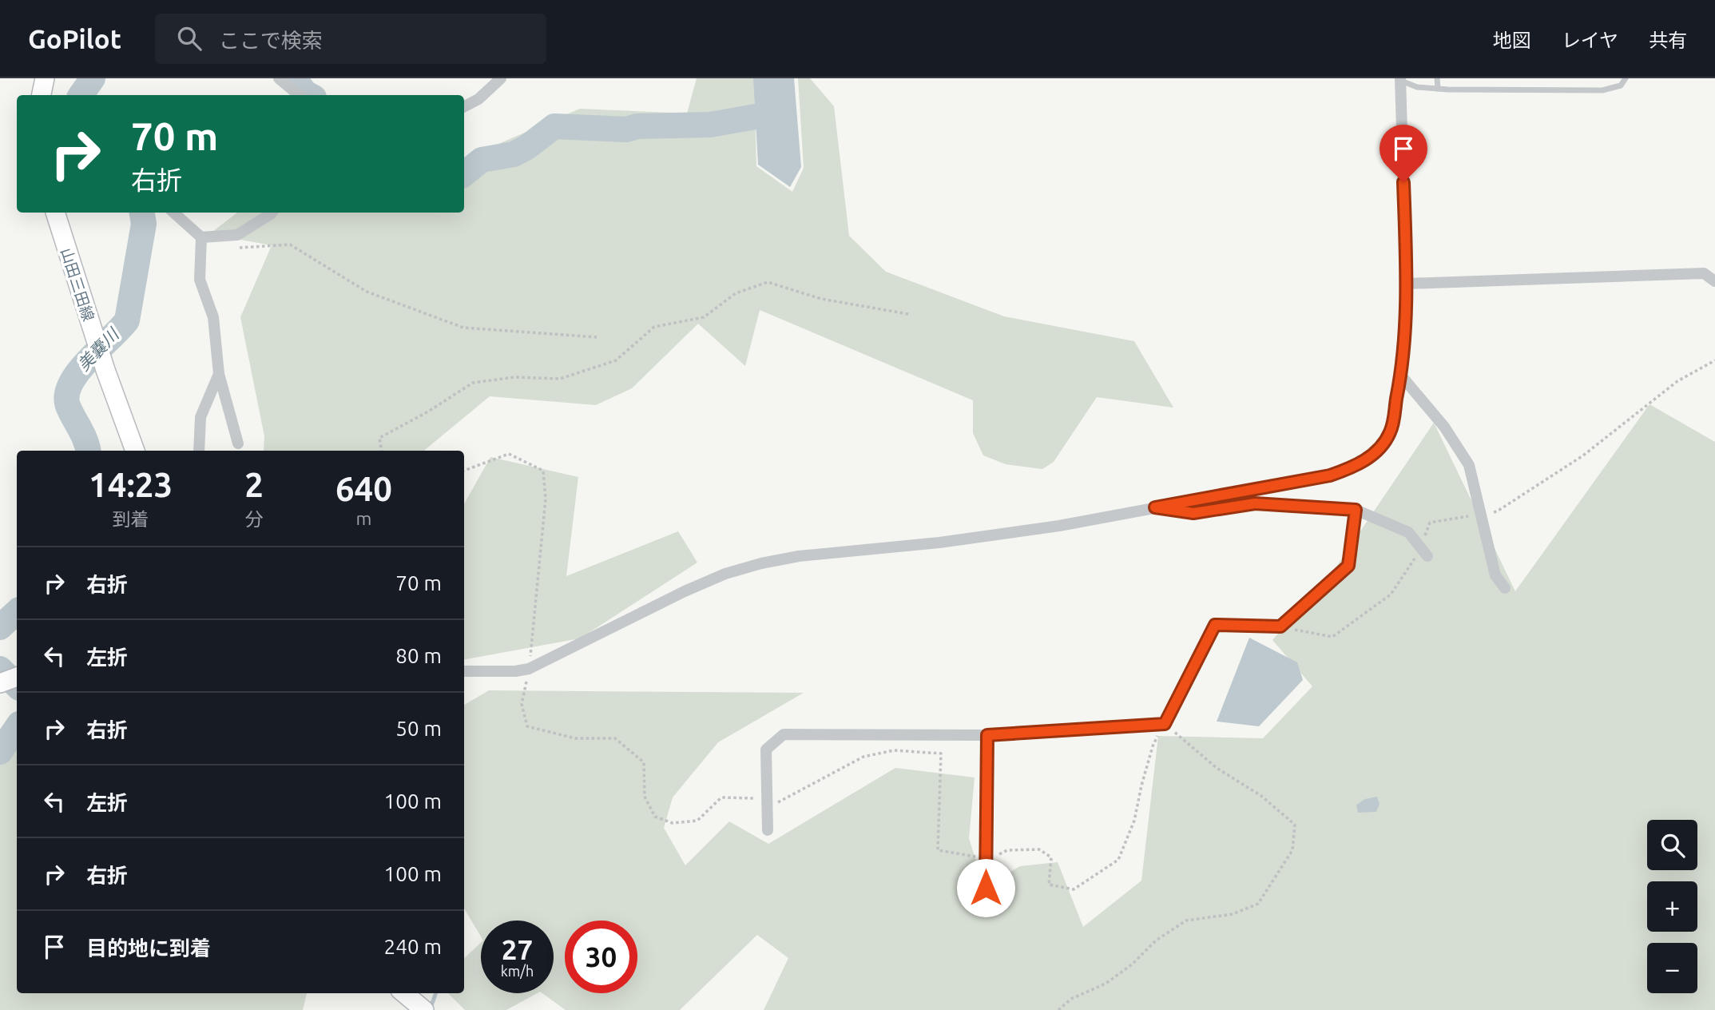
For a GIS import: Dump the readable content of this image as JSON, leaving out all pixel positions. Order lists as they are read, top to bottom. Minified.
{"streets":{"main road":["山田三田線"]},"water":["美嚢川"],"page":{"header":"GoPilot","search":"ここで検索","nav":["地図","レイヤ","共有"],"turn":["70 m","右折"],"eta":["14:23","到着","2","分","640","m"],"list":[{"name":"右折","value":"70 m"},{"name":"左折","value":"80 m"},{"name":"右折","value":"50 m"},{"name":"左折","value":"100 m"},{"name":"右折","value":"100 m"},{"name":"目的地に到着","value":"240 m"}],"map_buttons":["+","−"],"speed":"27 km/h","limit":"30"}}
